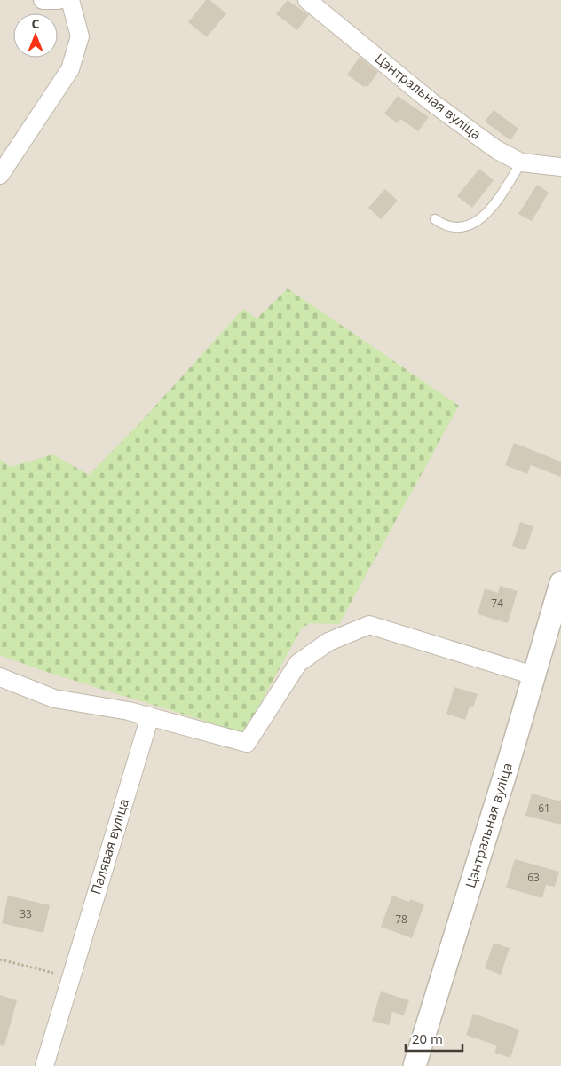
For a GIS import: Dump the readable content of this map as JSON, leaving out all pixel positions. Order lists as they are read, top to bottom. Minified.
{"streets":{"street":["Цэнтральная вуліца","Палявая вуліца"]},"house_numbers":["74","61","63","33","78"],"scale_bar":"20 m","north":"top"}
